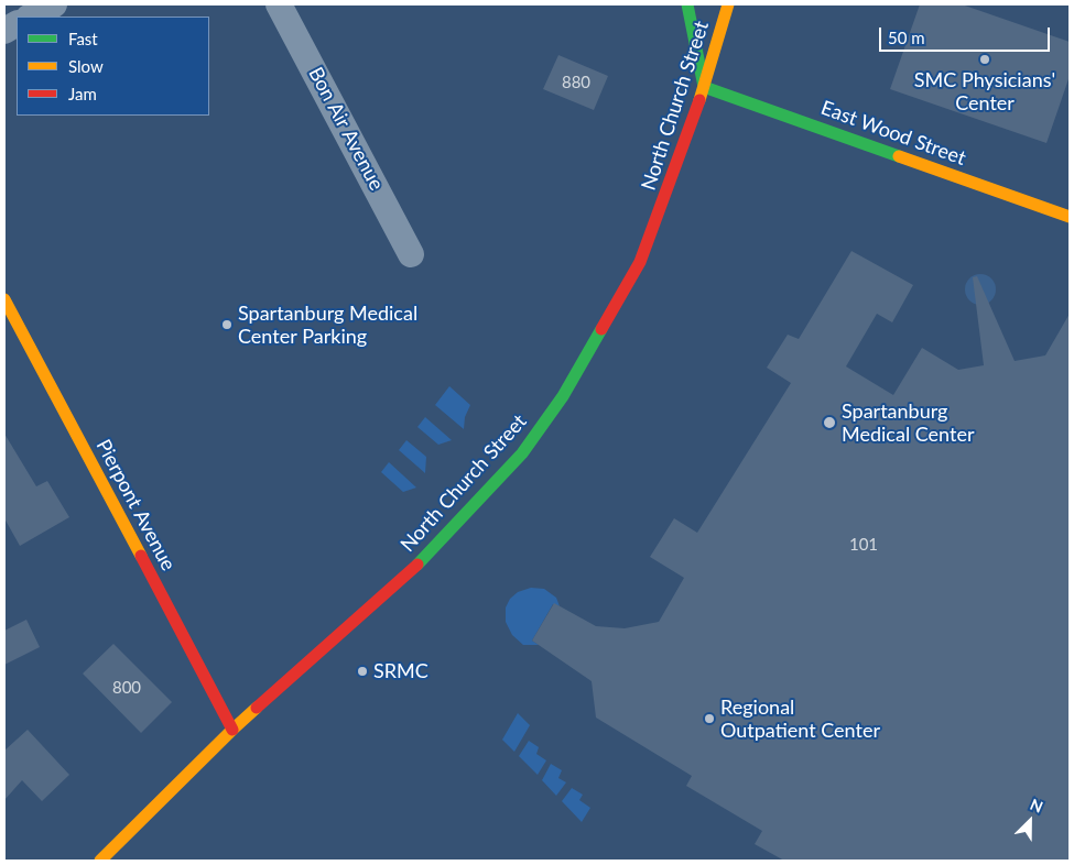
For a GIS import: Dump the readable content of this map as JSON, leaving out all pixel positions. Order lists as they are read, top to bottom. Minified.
{"streets":{"main road":["North Church Street","East Wood Street","Pierpont Avenue"],"street":["Bon Air Avenue"]},"crossings":[["North Church Street","East Wood Street"],["North Church Street","Pierpont Avenue"]],"places":["SMC Physicians' Center","Spartanburg Medical Center Parking","Spartanburg Medical Center","SRMC","Regional Outpatient Center"],"house_numbers":["880","101","800"],"legend":["Fast","Slow","Jam"],"scale_bar":"50 m","north":"top right"}
